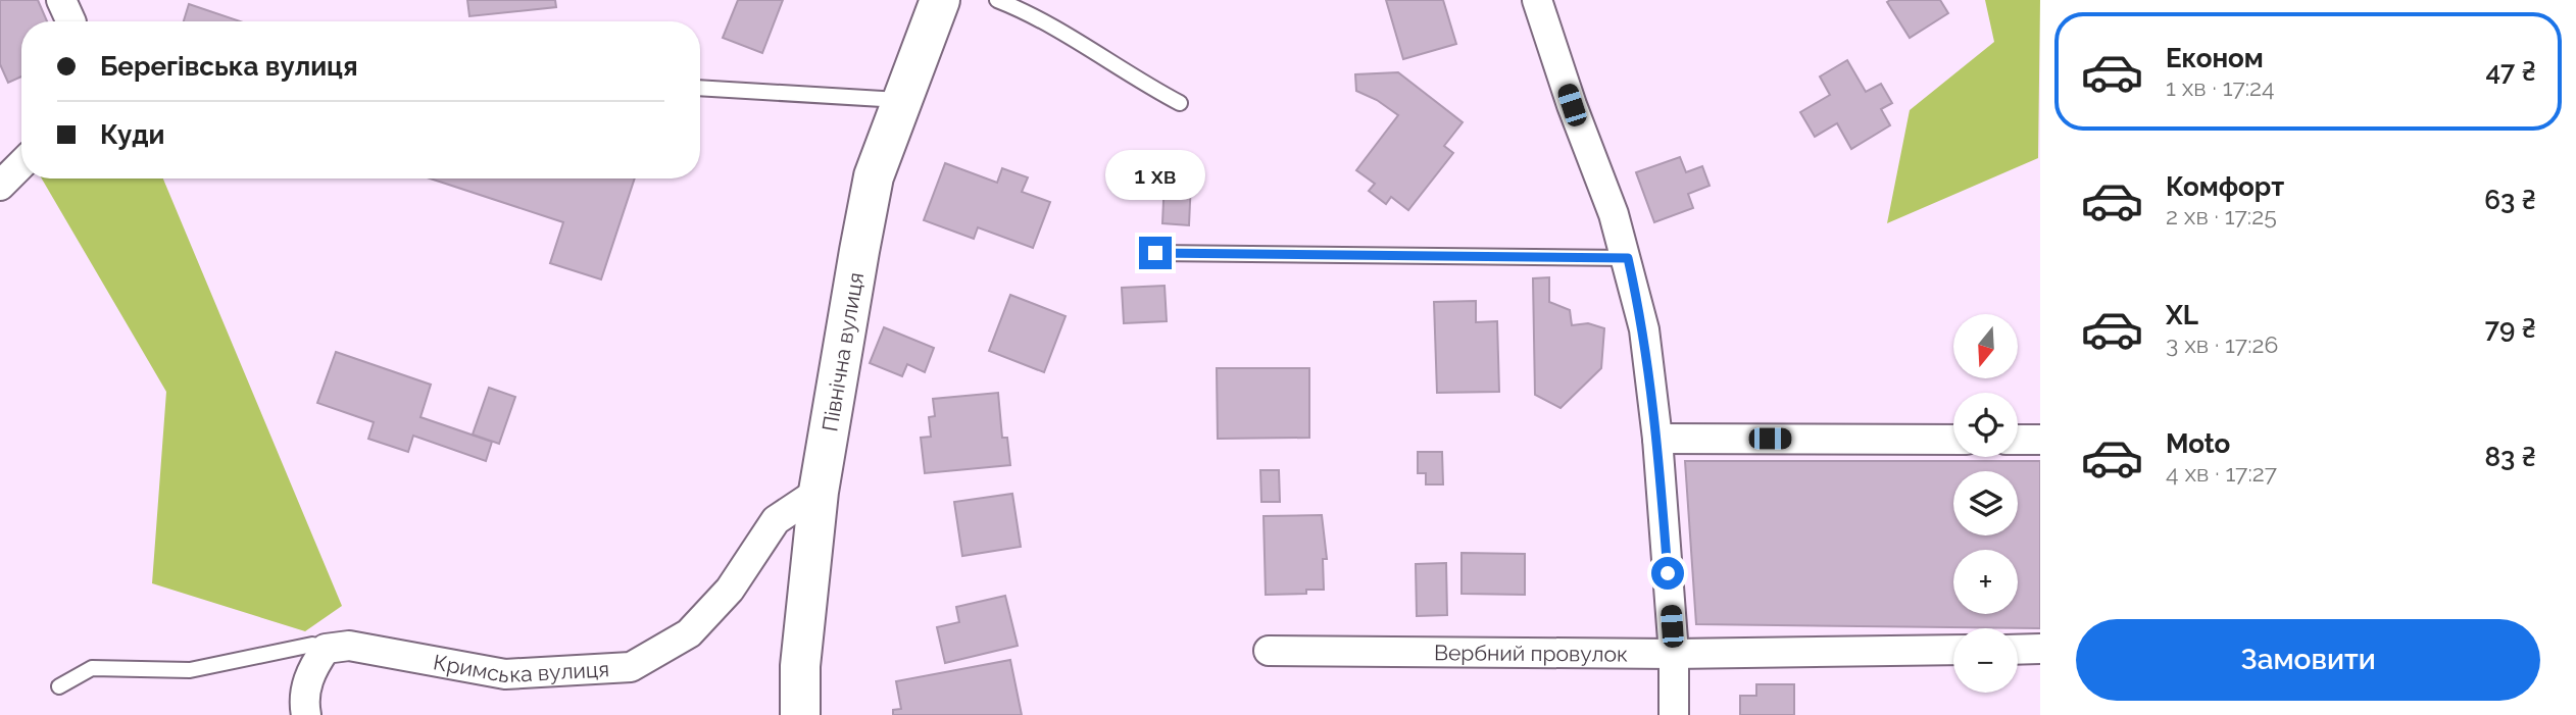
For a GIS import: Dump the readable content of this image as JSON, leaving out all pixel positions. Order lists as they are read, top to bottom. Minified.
{"streets":{"street":["Північна вулиця","Вербний провулок","Кримська вулиця"]},"crossings":[["Північна вулиця","Кримська вулиця"]],"north":"bottom","page":{"list":[{"name":"Економ","note":"1 хв · 17:24","value":"47 ₴"},{"name":"Комфорт","note":"2 хв · 17:25","value":"63 ₴"},{"name":"XL","note":"3 хв · 17:26","value":"79 ₴"},{"name":"Moto","note":"4 хв · 17:27","value":"83 ₴"}],"banner":["Берегівська вулиця","Куди"],"bubble":"1 хв","map_buttons":["+","−"],"buttons":"Замовити"}}
